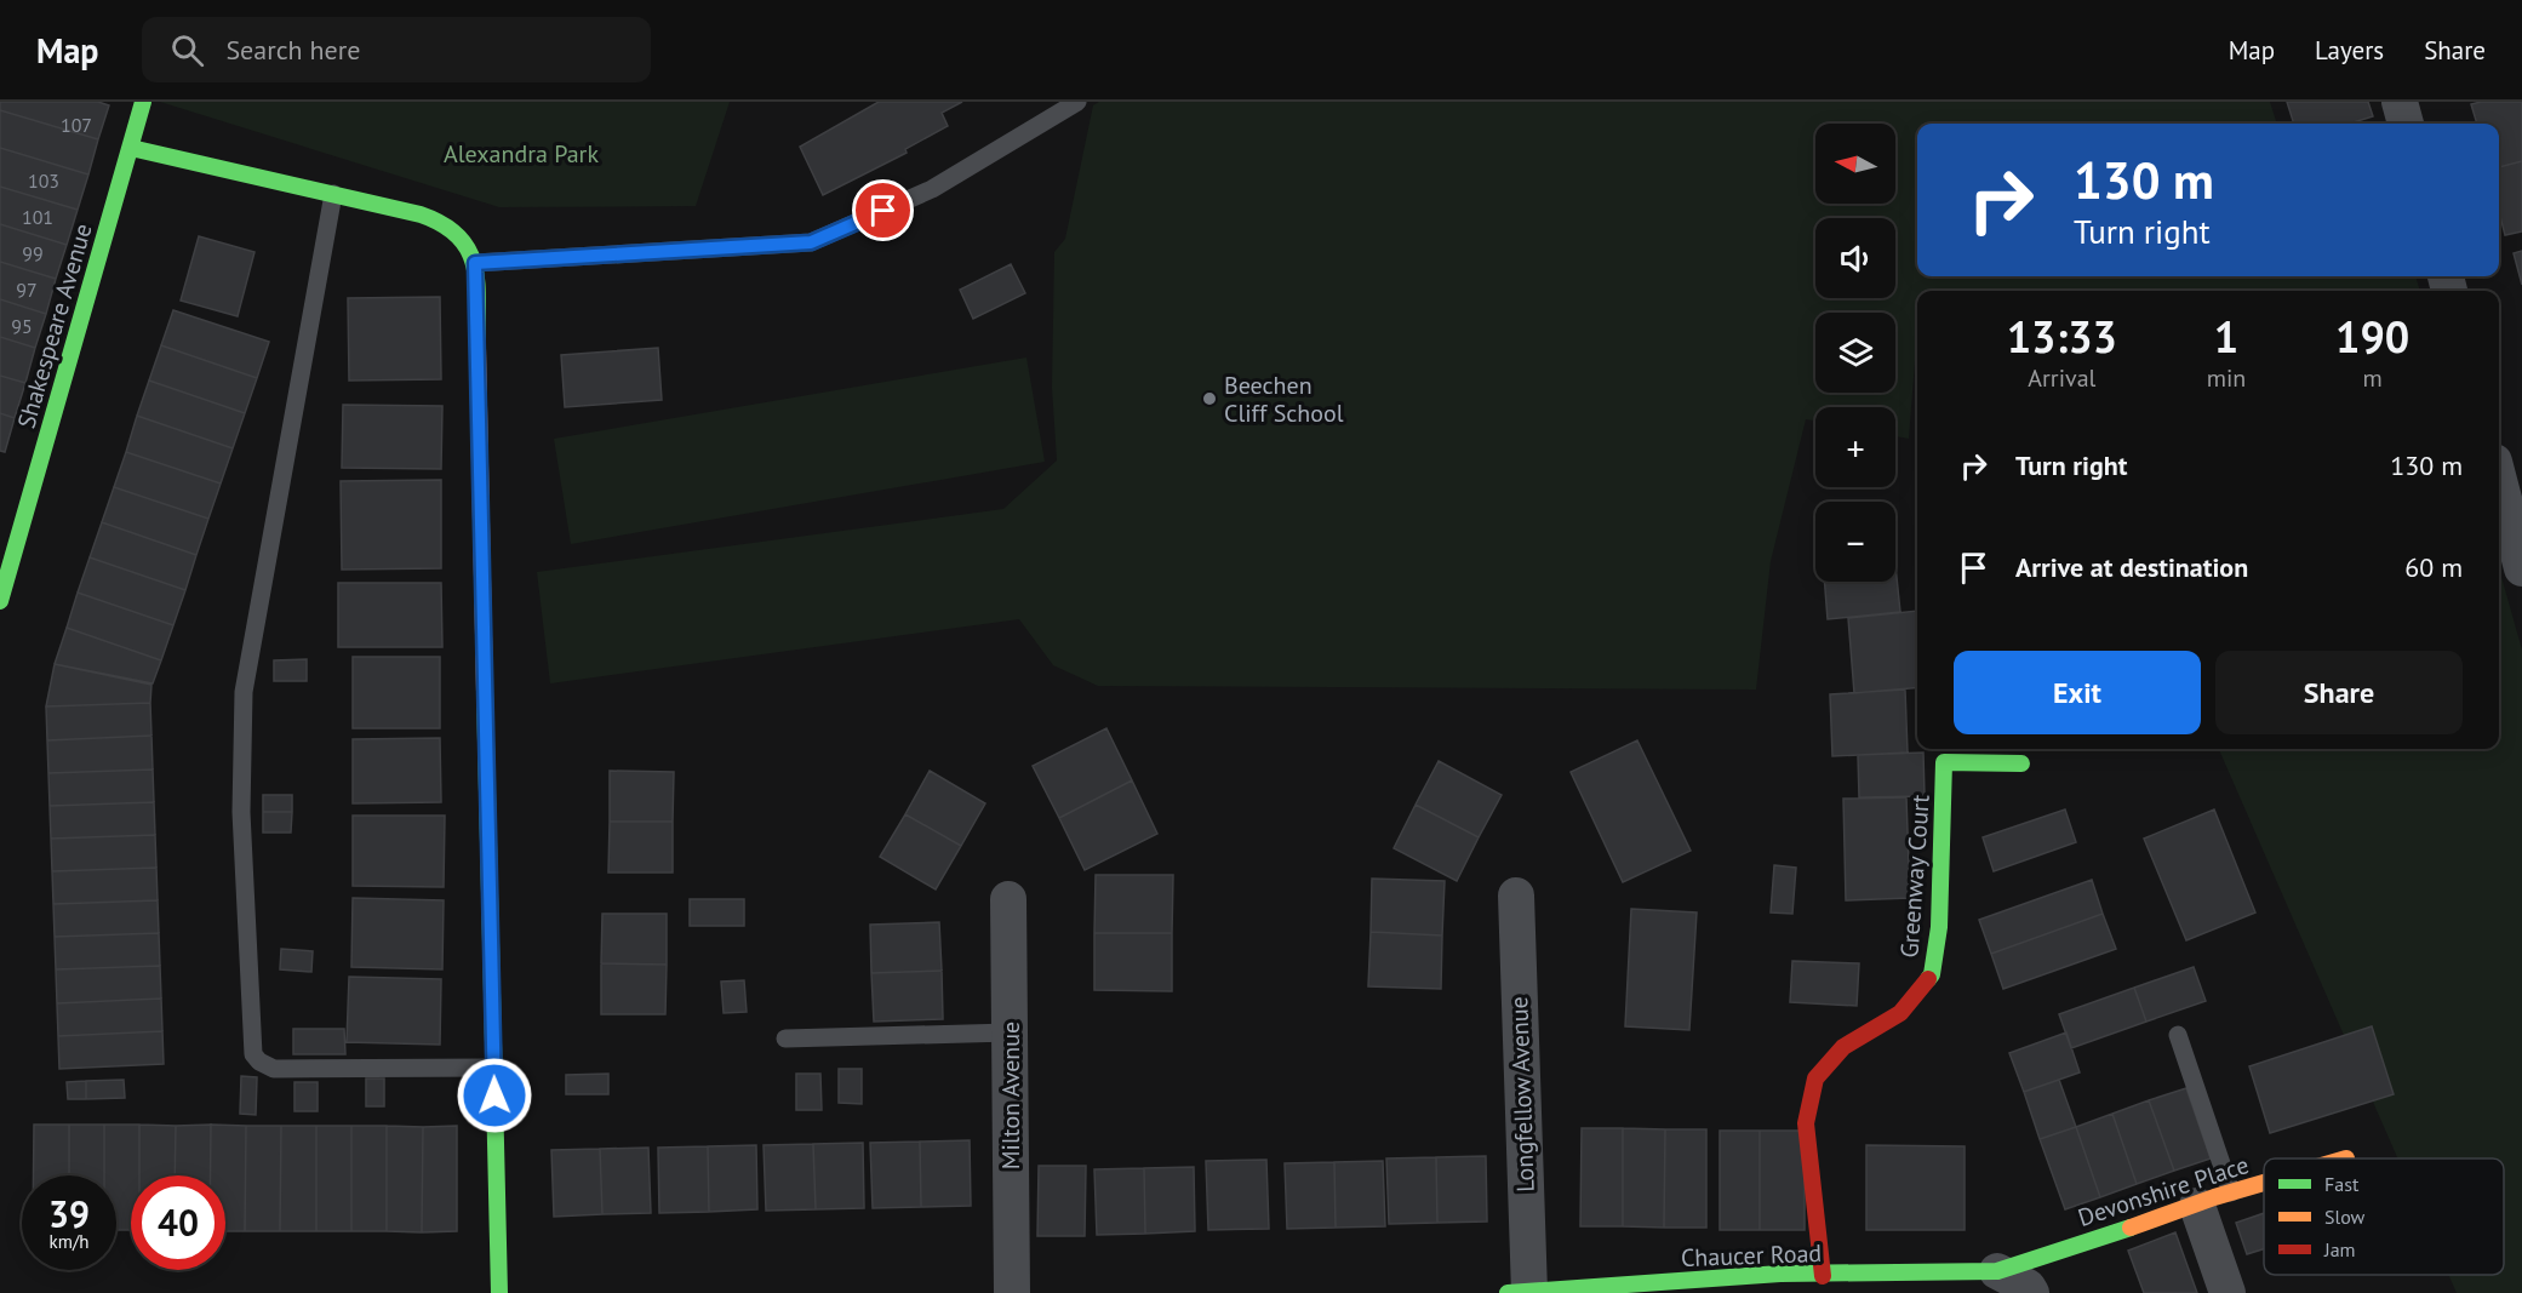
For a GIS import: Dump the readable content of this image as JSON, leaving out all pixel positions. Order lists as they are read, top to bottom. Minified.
{"streets":{"street":["Shakespeare Avenue","Greenway Court","Longfellow Avenue","Milton Avenue","Devonshire Place","Chaucer Road"]},"crossings":[["Greenway Court","Chaucer Road"],["Longfellow Avenue","Chaucer Road"],["Devonshire Place","Chaucer Road"]],"parks":["Alexandra Park"],"places":["Beechen Cliff School"],"house_numbers":["107","103","101","99","97","95"],"legend":["Fast","Slow","Jam"],"north":"left","page":{"header":"Map","search":"Search here","nav":["Map","Layers","Share"],"map_buttons":["+","−"],"turn":["130 m","Turn right"],"eta":["13:33","Arrival","1","min","190","m"],"list":[{"name":"Turn right","value":"130 m"},{"name":"Arrive at destination","value":"60 m"}],"buttons":["Exit","Share"],"speed":"39 km/h","limit":"40"}}
